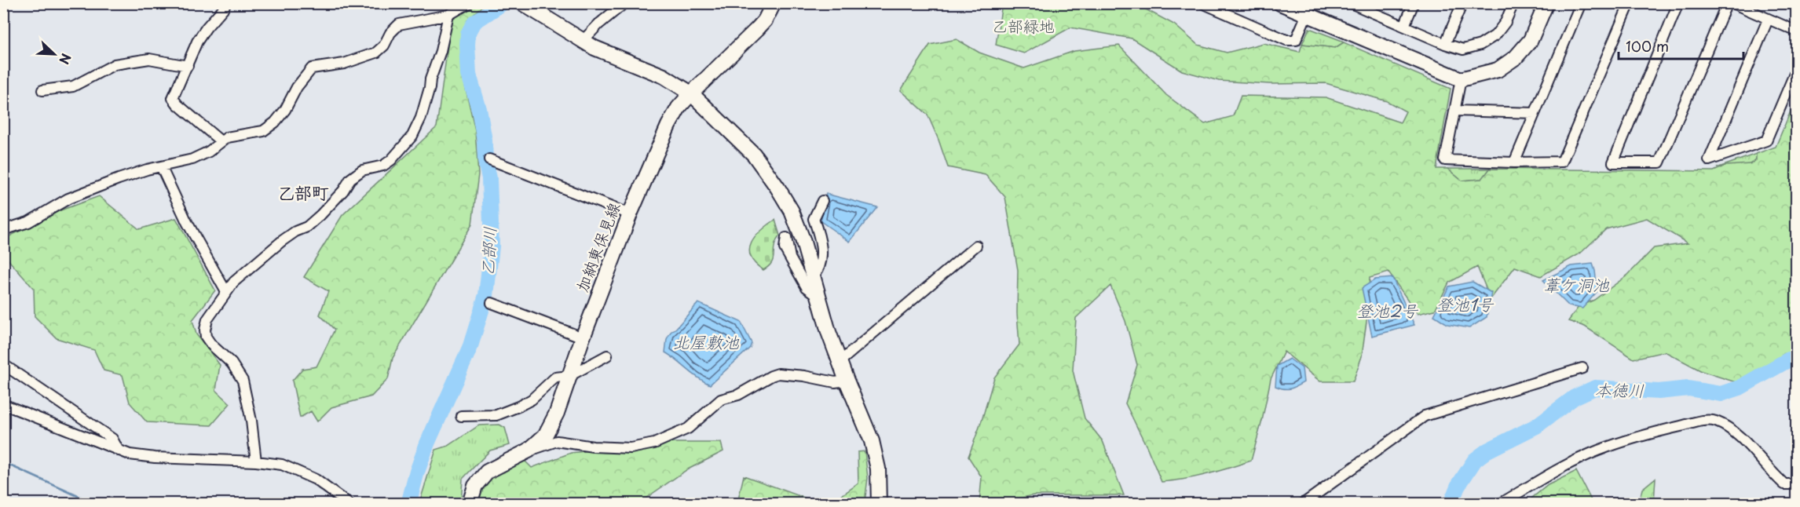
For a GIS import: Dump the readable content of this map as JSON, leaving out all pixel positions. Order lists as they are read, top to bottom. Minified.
{"streets":{"street":["加納東保見線"]},"districts":["乙部町"],"water":["乙部川","葦ケ洞池","登池1号","登池2号","北屋敷池","本徳川"],"parks":["乙部緑地"],"scale_bar":"100 m","north":"bottom right"}
